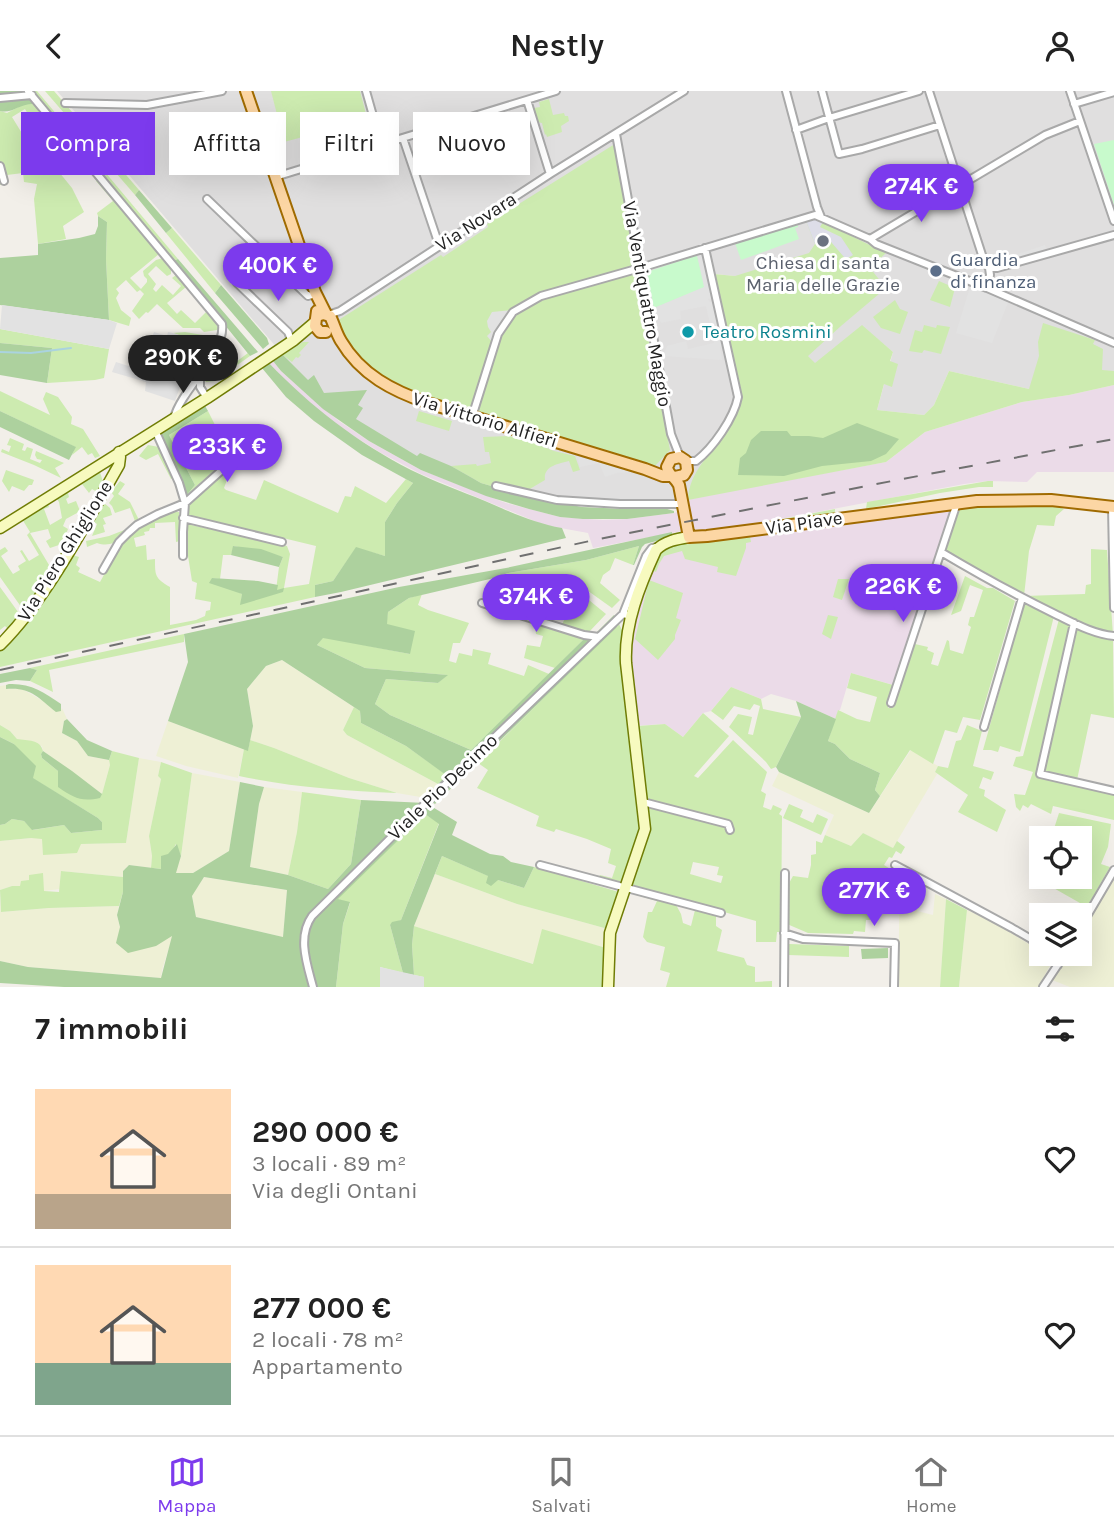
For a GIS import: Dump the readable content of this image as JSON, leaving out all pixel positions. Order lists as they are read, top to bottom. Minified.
{"streets":{"main road":["Via Vittorio Alfieri","Via Piave"],"street":["Via Novara","Via Ventiquattro Maggio","Via Piero Ghiglione","Viale Pio Decimo"]},"crossings":[["Via Novara","Via Ventiquattro Maggio"],["Via Novara","Via Vittorio Alfieri"],["Via Novara","Via Piero Ghiglione"],["Via Ventiquattro Maggio","Via Vittorio Alfieri"]],"places":["Chiesa di santa Maria delle Grazie","Guardia di finanza","Teatro Rosmini"],"page":{"header":"Nestly","chip":["Compra","Affitta","Filtri","Nuovo"],"price":["274K €","400K €","290K €","233K €","226K €","374K €","277K €"],"heading":"7 immobili","list":[{"name":"290 000 €","note":"3 locali · 89 m² · Via degli Ontani"},{"name":"277 000 €","note":"2 locali · 78 m² · Appartamento"}],"tabs":["Mappa","Salvati","Home"]}}
